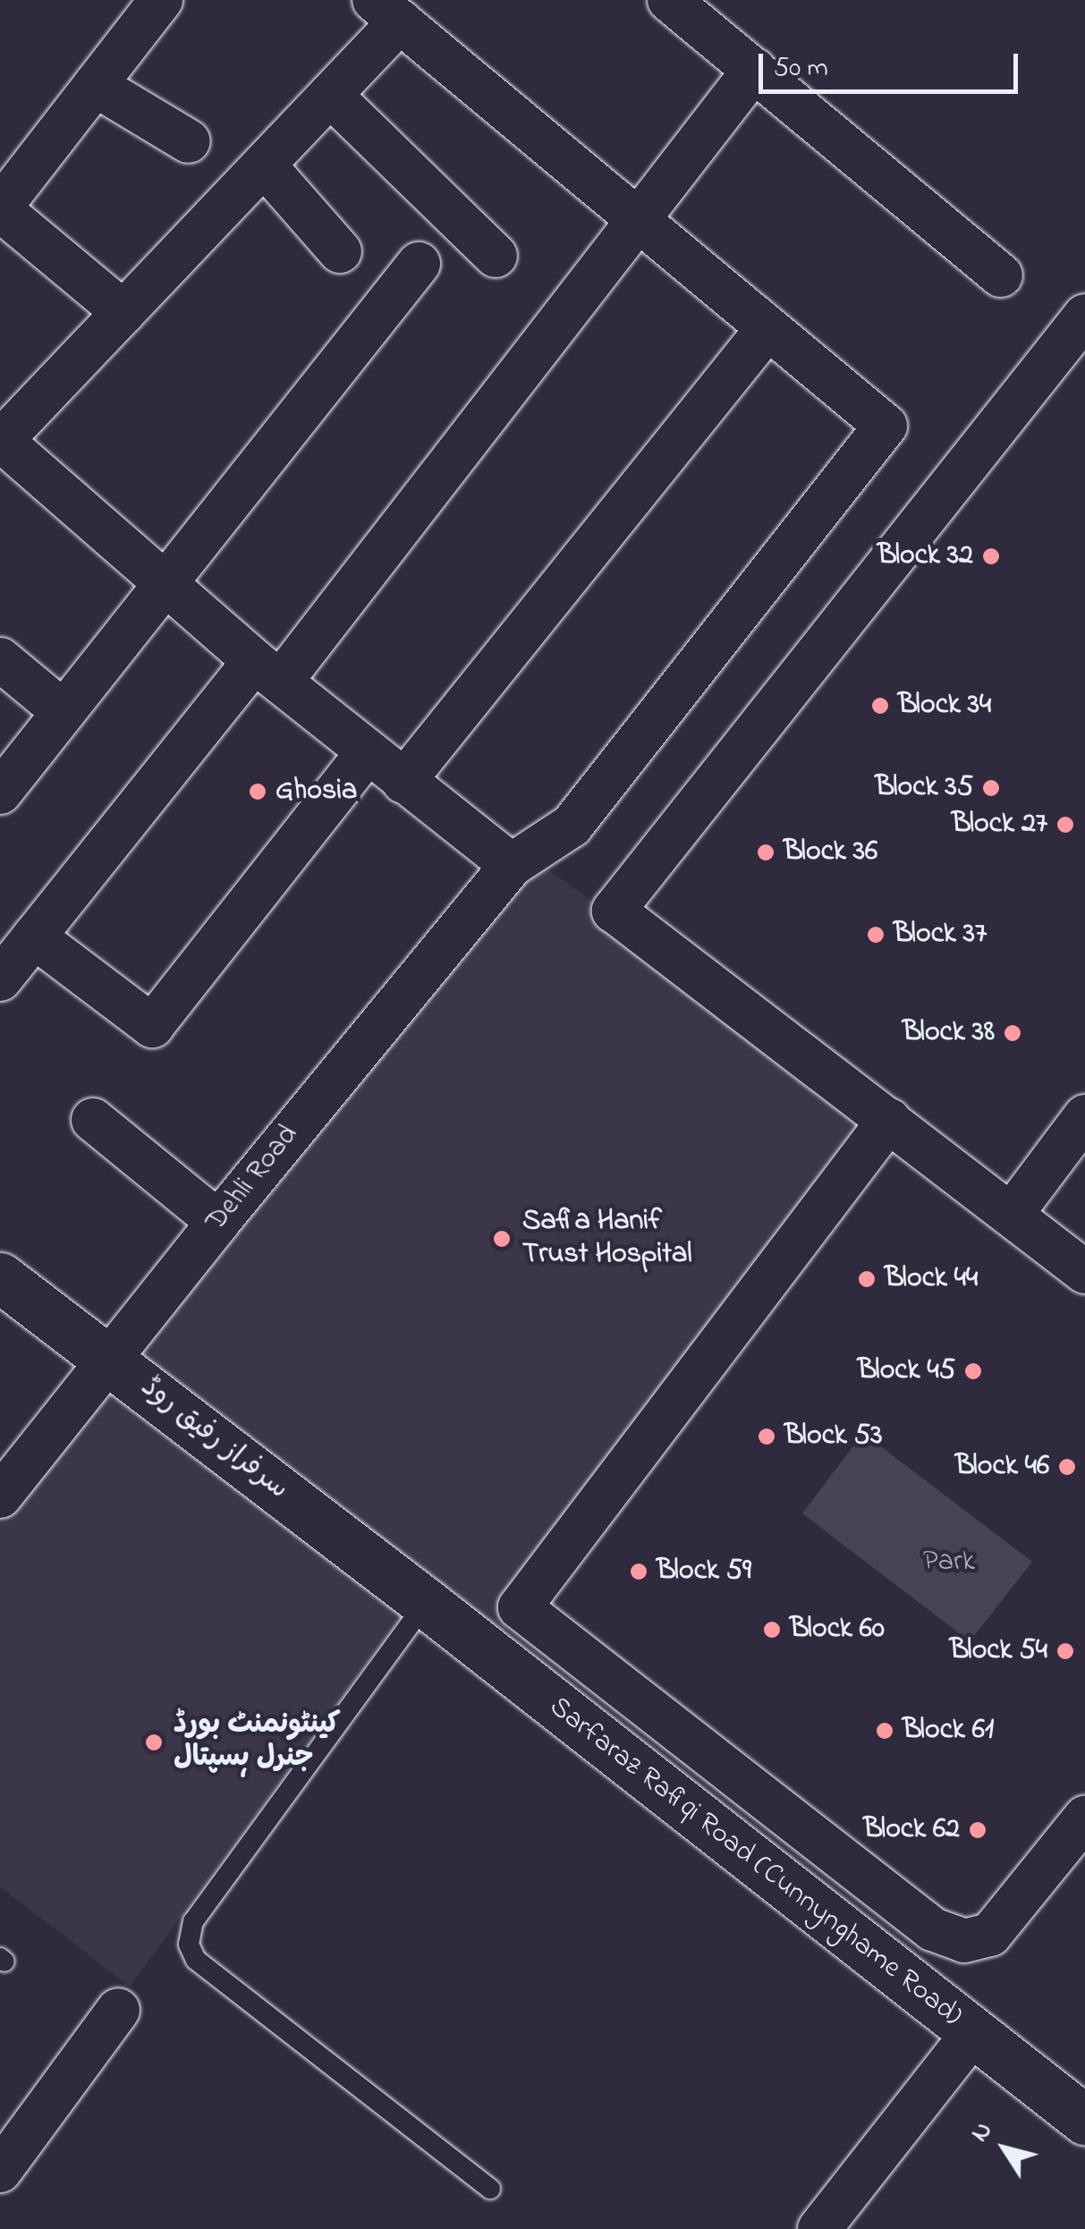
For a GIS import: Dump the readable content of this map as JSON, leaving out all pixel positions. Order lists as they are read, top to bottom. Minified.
{"streets":{"street":["Dehli Road","سرفراز رفیق روڈ","Sarfaraz Rafiqi Road (Cunnynghame Road)"]},"crossings":[["Dehli Road","سرفراز رفیق روڈ"],["سرفراز رفیق روڈ","Sarfaraz Rafiqi Road (Cunnynghame Road)"]],"parks":["Park"],"places":["Block 32","Block 34","Block 35","Ghosia","Block 27","Block 36","Block 37","Block 38","Safia Hanif Trust Hospital","Block 44","Block 45","Block 53","Block 46","Block 59","Block 60","Block 54","Block 61","کینٹونمنٹ بورڈ جنرل ہسپتال","Block 62"],"scale_bar":"50 m","north":"top left"}
